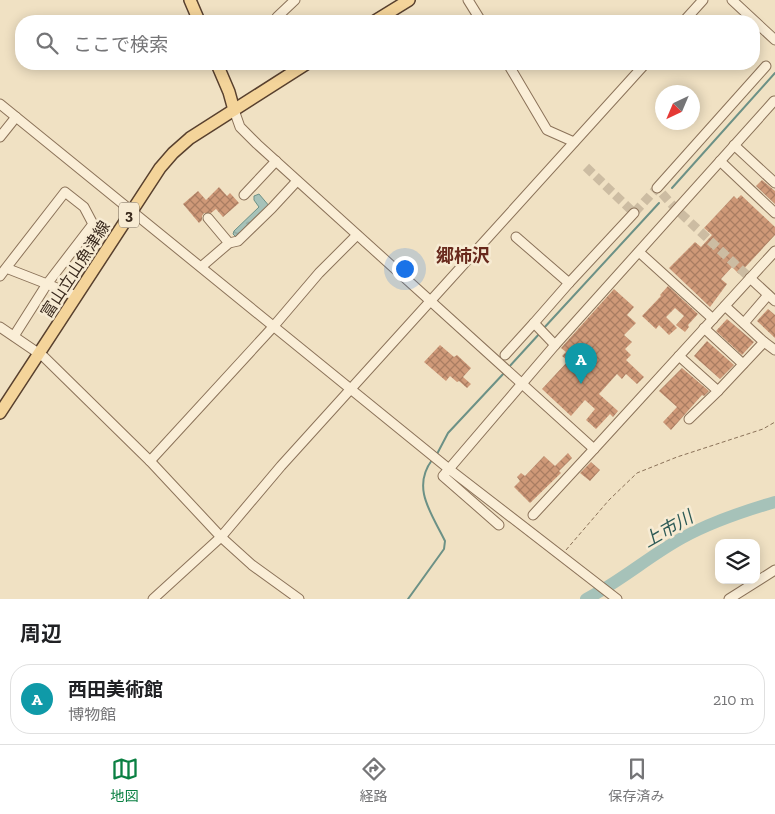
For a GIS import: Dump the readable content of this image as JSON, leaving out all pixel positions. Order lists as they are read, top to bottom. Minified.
{"streets":{"main road":["3","富山立山魚津線"]},"districts":["郷柿沢"],"water":["上市川"],"north":"bottom left","page":{"search":"ここで検索","pins":"A","heading":"周辺","list":[{"mark":"A","name":"西田美術館","note":"博物館","value":"210 m"}],"nav":["地図","経路","保存済み"]}}
